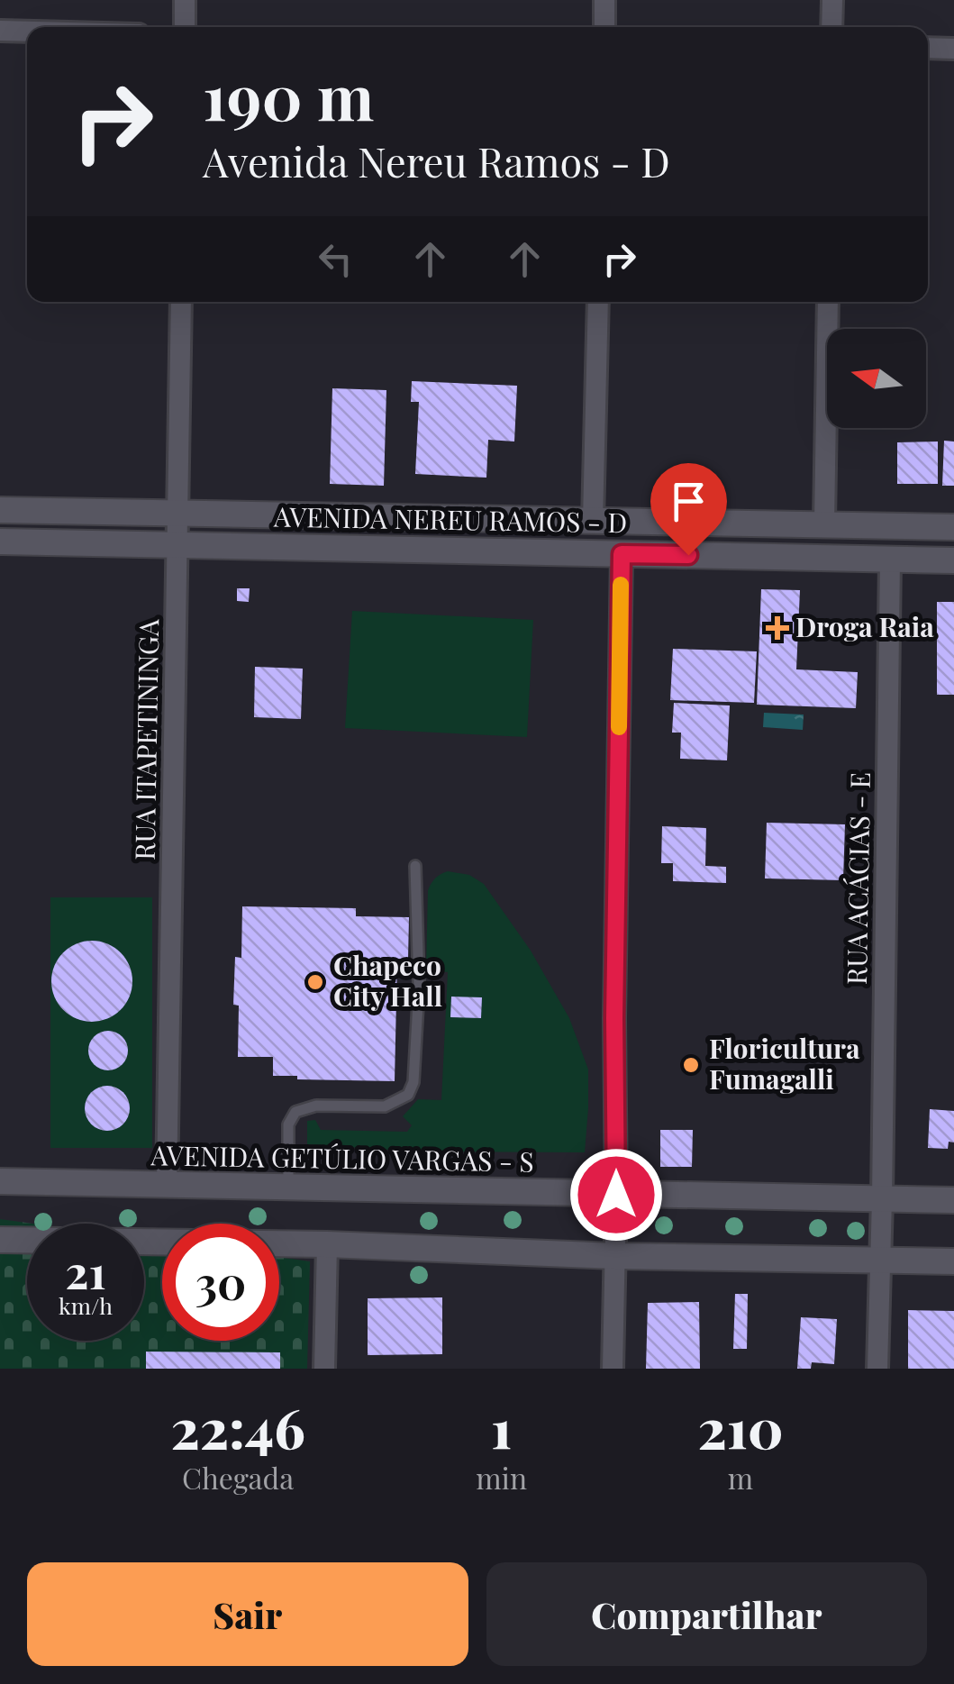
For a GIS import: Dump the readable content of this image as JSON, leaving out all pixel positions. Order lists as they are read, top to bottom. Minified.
{"streets":{"street":["AVENIDA NEREU RAMOS - D","RUA ITAPETININGA","RUA ACÁCIAS - E","AVENIDA GETÚLIO VARGAS - S"]},"crossings":[["AVENIDA NEREU RAMOS - D","RUA ITAPETININGA"],["AVENIDA NEREU RAMOS - D","RUA ACÁCIAS - E"],["RUA ITAPETININGA","AVENIDA GETÚLIO VARGAS - S"],["RUA ACÁCIAS - E","AVENIDA GETÚLIO VARGAS - S"]],"places":{"health":["Droga Raia"],"other":["Chapeco City Hall","Floricultura Fumagalli"]},"north":"left","page":{"turn":["190 m","Avenida Nereu Ramos - D"],"speed":"21 km/h","limit":"30","eta":["22:46","Chegada","1","min","210","m"],"buttons":["Sair","Compartilhar"]}}
